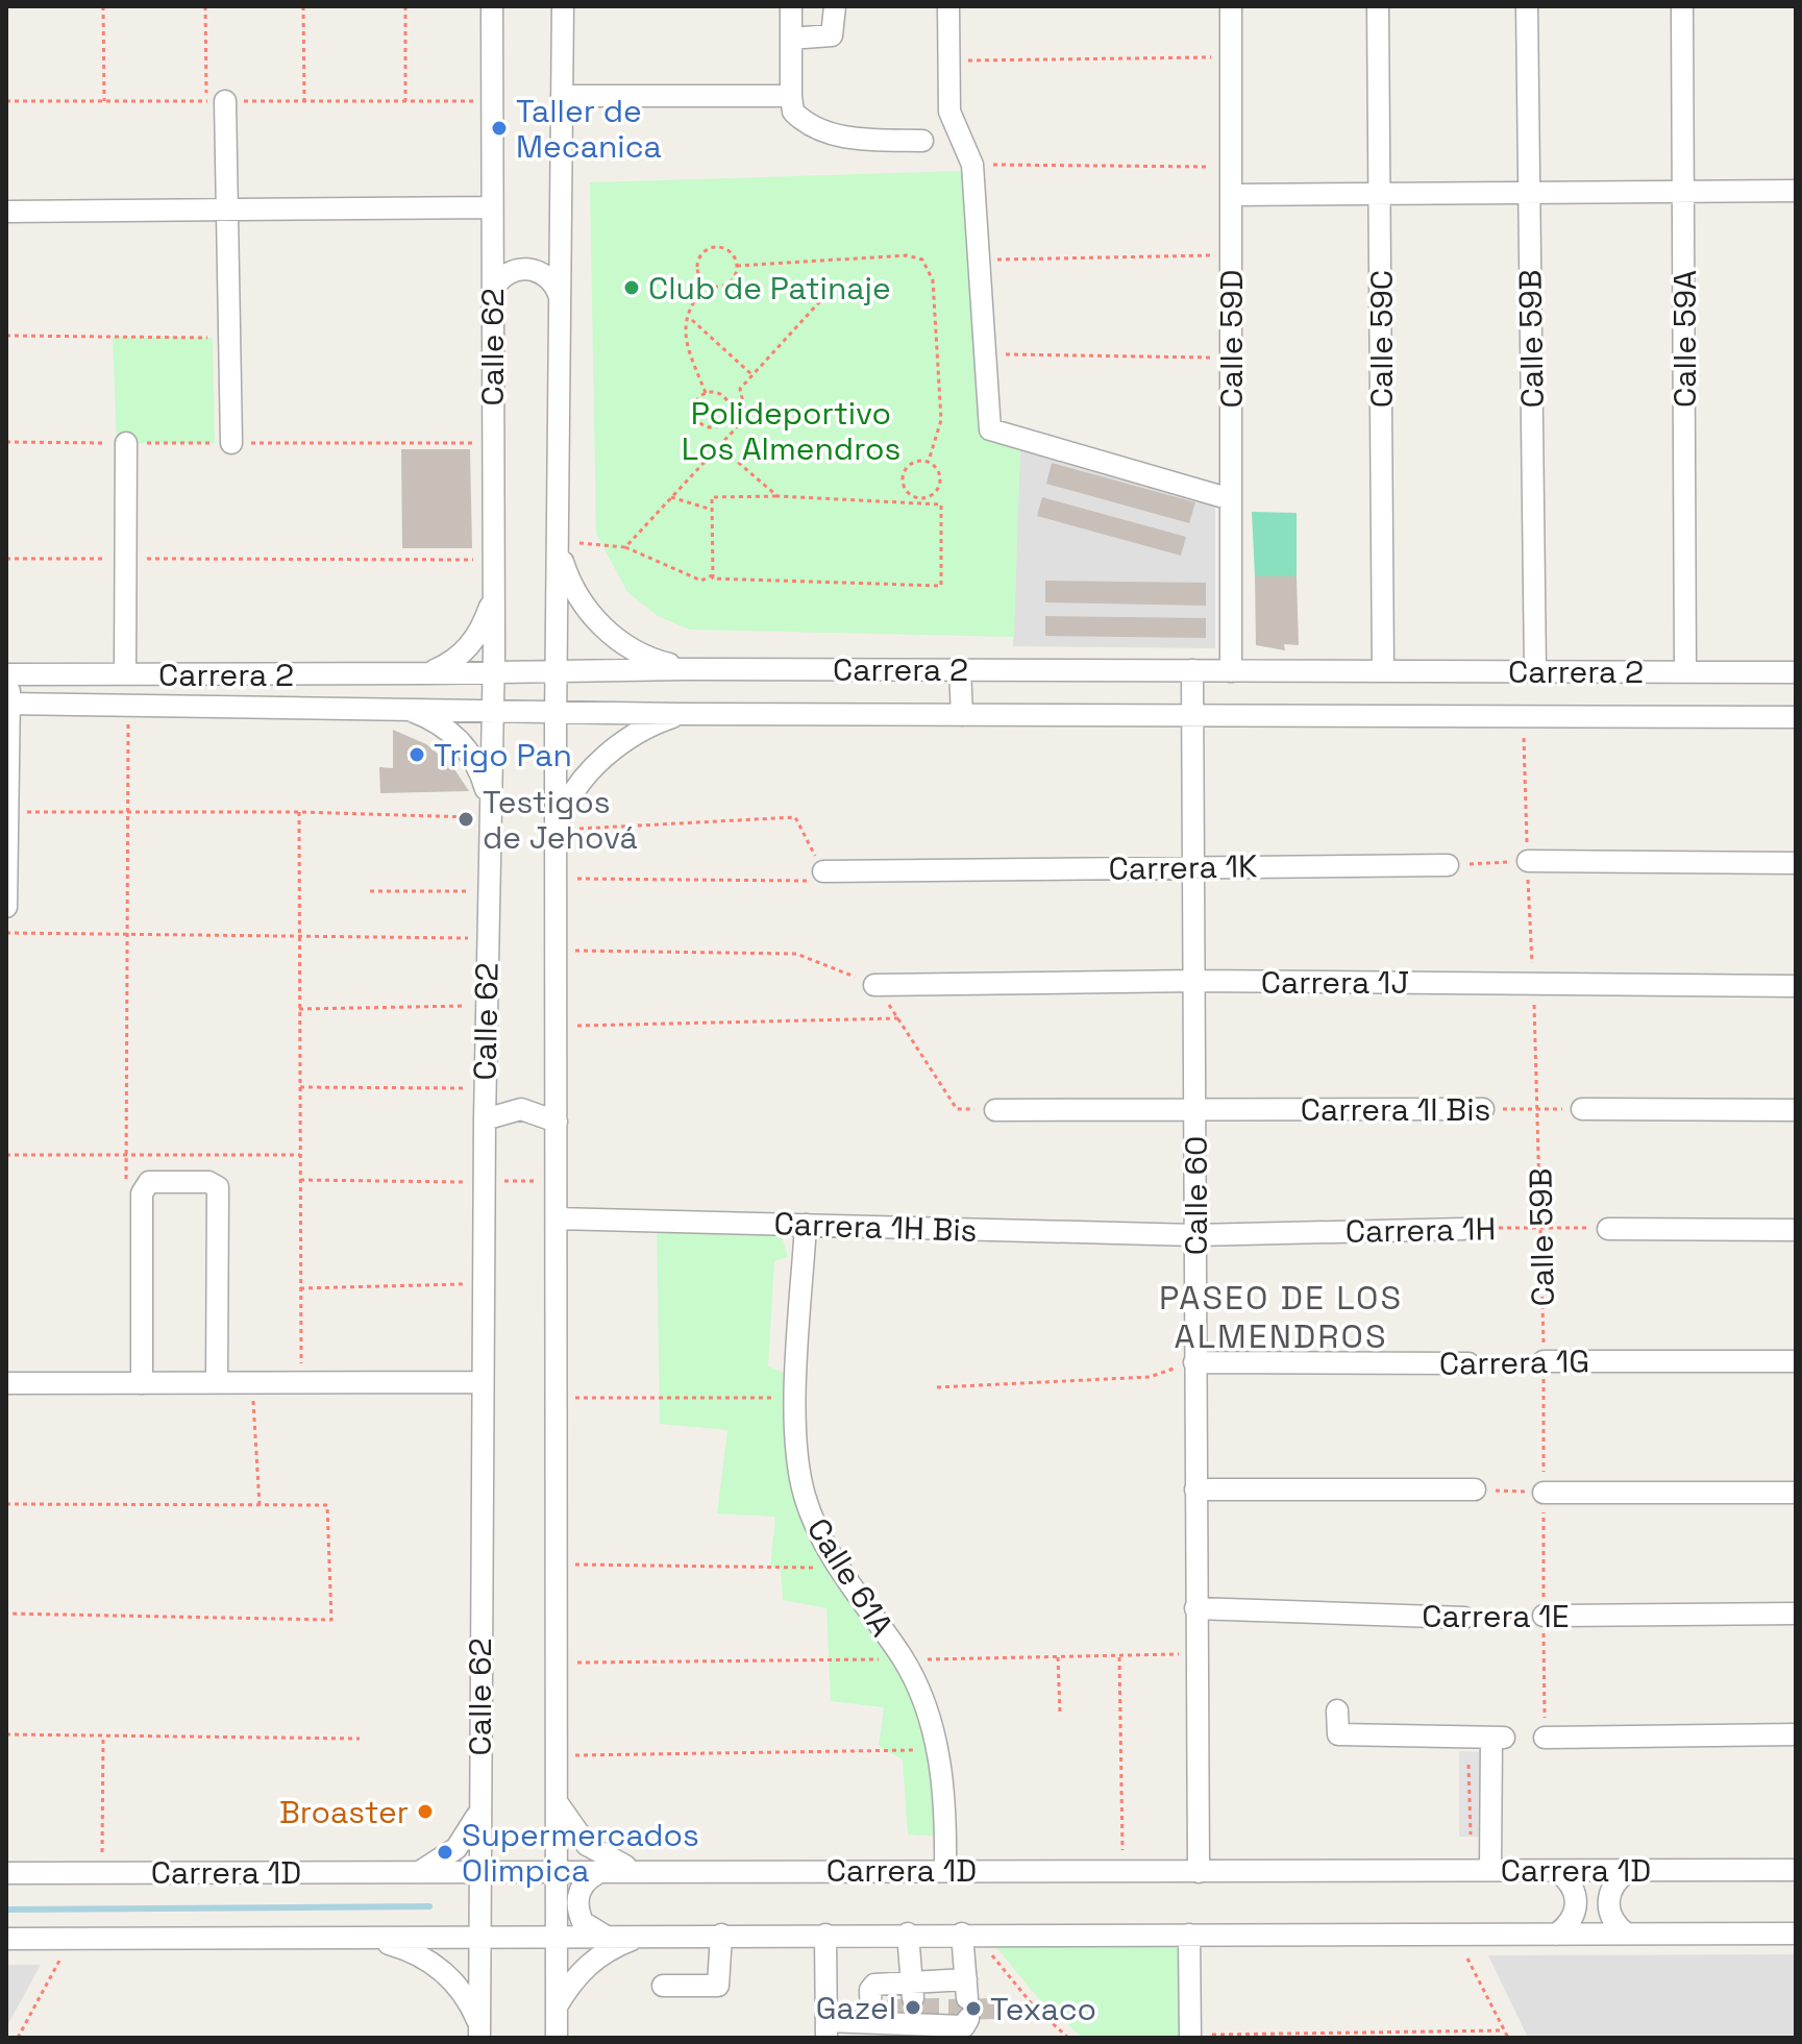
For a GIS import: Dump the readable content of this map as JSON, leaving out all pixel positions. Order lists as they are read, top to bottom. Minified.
{"streets":{"street":["Calle 59D","Calle 59C","Calle 59B","Calle 59A","Calle 62","Carrera 2","Carrera 1K","Carrera 1J","Carrera 1I Bis","Calle 60","Carrera 1H Bis","Carrera 1H","Carrera 1G","Calle 61A","Carrera 1E","Carrera 1D"]},"crossings":[["Calle 59D","Carrera 2"],["Calle 59C","Carrera 2"],["Calle 59B","Carrera 2"],["Calle 59B","Carrera 1J"],["Calle 59B","Carrera 1I Bis"],["Calle 59B","Carrera 1H"],["Calle 59B","Carrera 1G"],["Calle 59B","Carrera 1E"],["Calle 59A","Carrera 2"],["Calle 62","Carrera 2"],["Calle 62","Carrera 1D"],["Carrera 2","Calle 60"],["Carrera 1K","Calle 60"],["Carrera 1J","Calle 60"],["Carrera 1I Bis","Calle 60"],["Calle 60","Carrera 1H Bis"],["Calle 60","Carrera 1H"],["Calle 60","Carrera 1G"],["Calle 60","Carrera 1E"],["Calle 60","Carrera 1D"],["Carrera 1H Bis","Carrera 1H"],["Carrera 1H Bis","Calle 61A"],["Calle 61A","Carrera 1D"]],"districts":["PASEO DE LOS ALMENDROS"],"parks":["Polideportivo Los Almendros"],"places":["Taller de Mecanica","Club de Patinaje","Trigo Pan","Testigos de Jehová","Broaster","Supermercados Olimpica","Gazel","Texaco"]}
